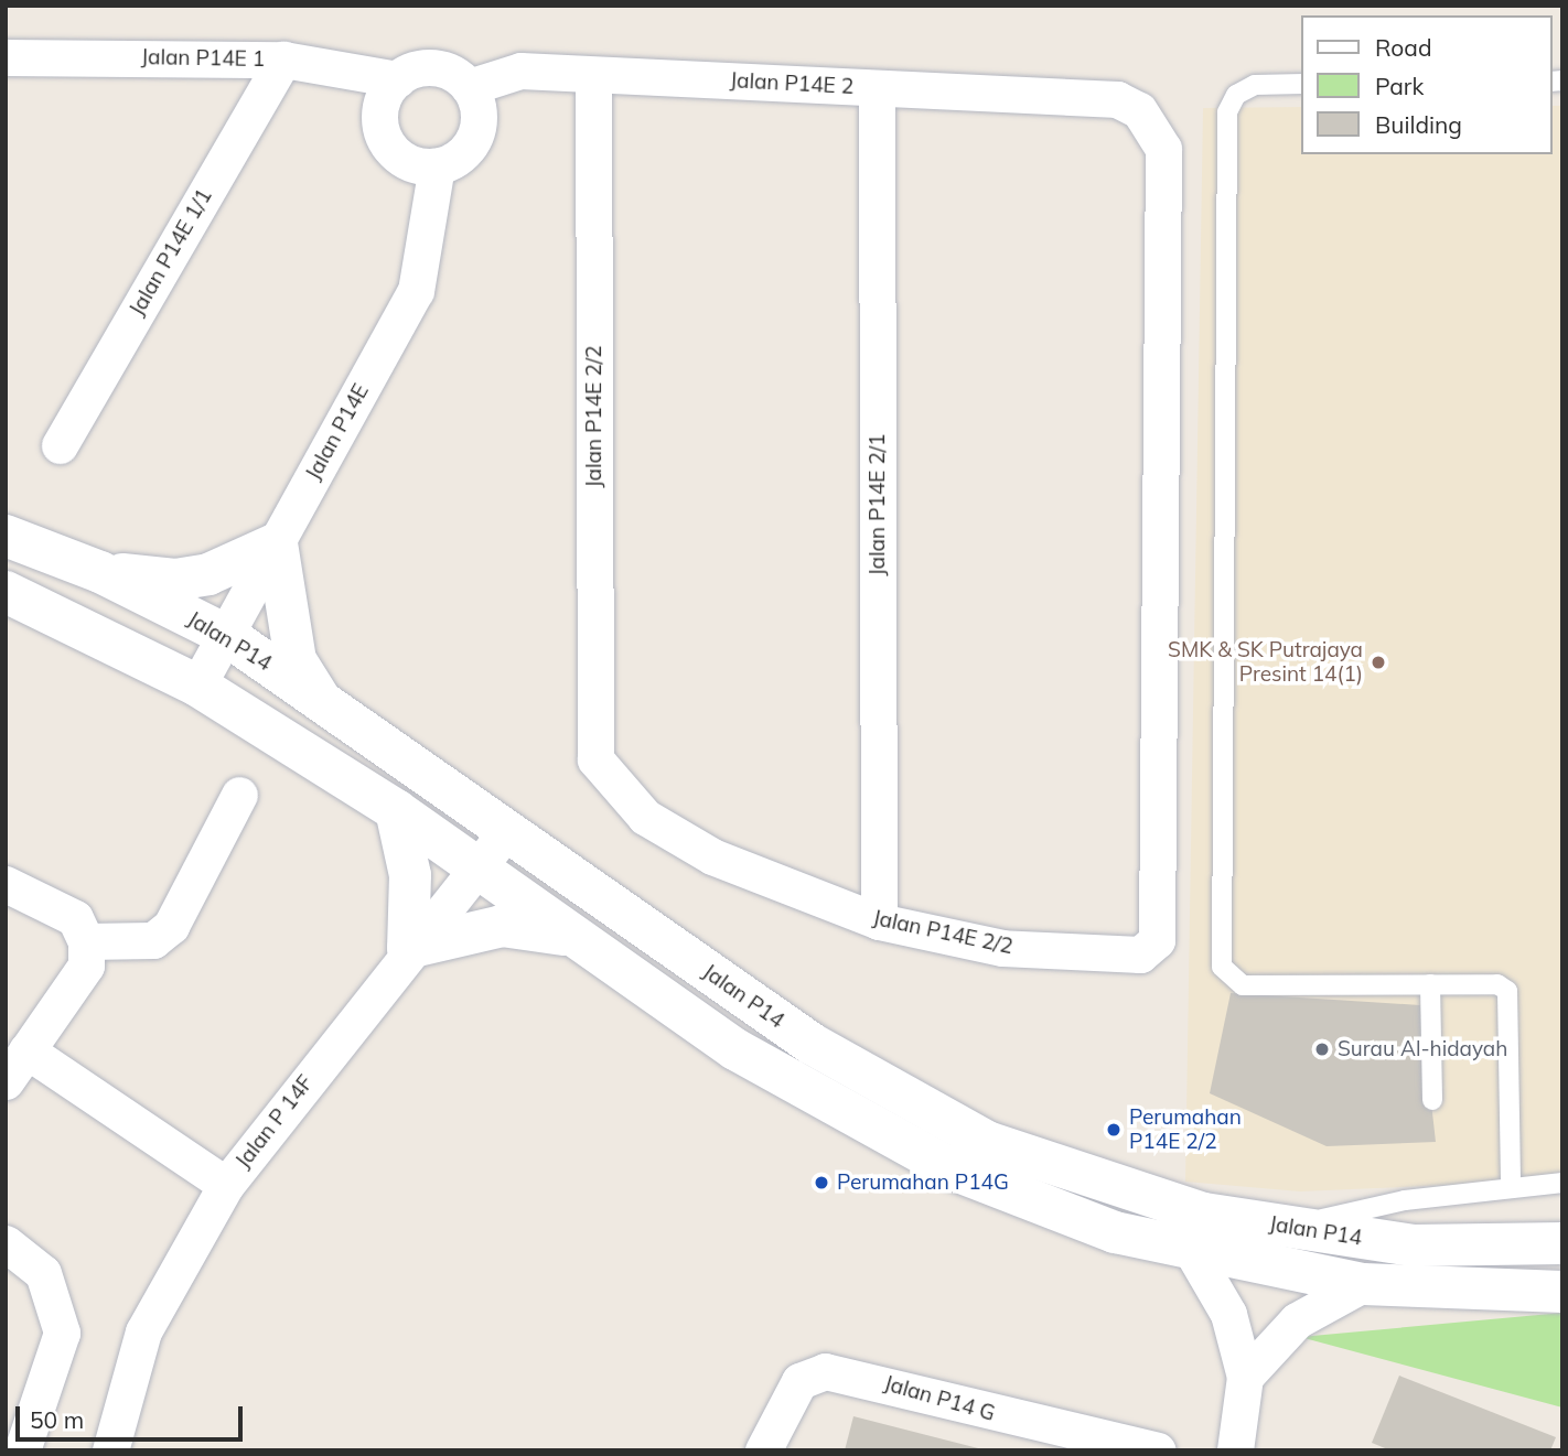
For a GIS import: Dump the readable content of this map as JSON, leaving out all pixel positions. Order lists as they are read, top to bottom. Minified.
{"streets":{"main road":["Jalan P14"],"street":["Jalan P14E 1","Jalan P14E 2","Jalan P14E 1/1","Jalan P14E 2/2","Jalan P14E","Jalan P14E 2/1","Jalan P 14F","Jalan P14 G"]},"crossings":[["Jalan P14E 1","Jalan P14E 2"],["Jalan P14E 1","Jalan P14E 1/1"],["Jalan P14E 1","Jalan P14E"],["Jalan P14E 2","Jalan P14E 2/2"],["Jalan P14E 2","Jalan P14E"],["Jalan P14E 2","Jalan P14E 2/1"],["Jalan P14E 2/2","Jalan P14E 2/1"],["Jalan P14E","Jalan P14"],["Jalan P14","Jalan P 14F"]],"places":["SMK & SK Putrajaya Presint 14(1)","Surau Al-hidayah","Perumahan P14E 2/2","Perumahan P14G"],"legend":["Road","Park","Building"],"scale_bar":"50 m"}
